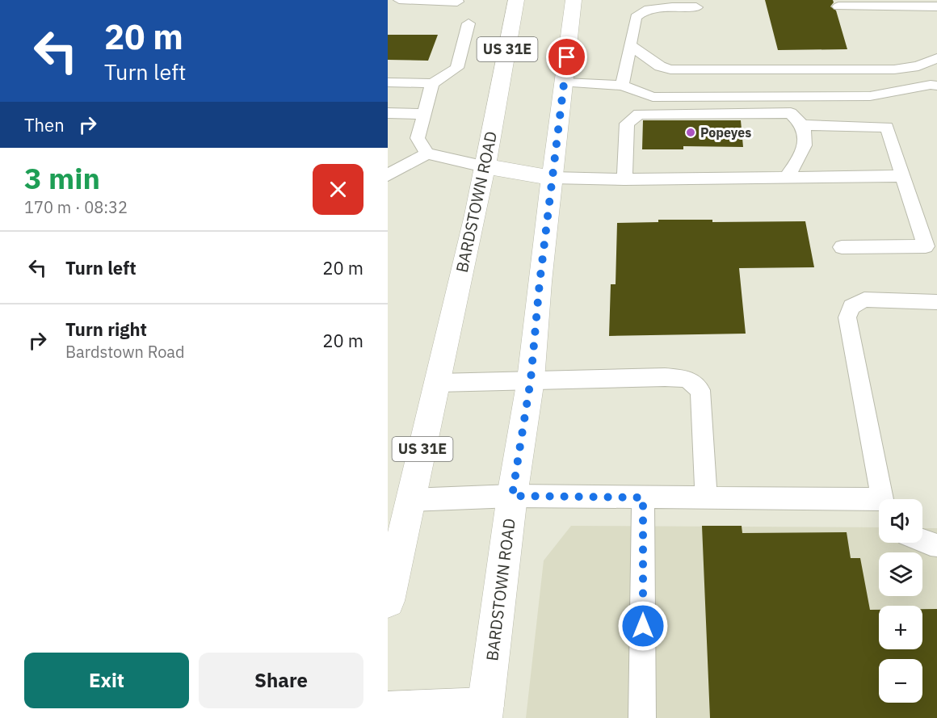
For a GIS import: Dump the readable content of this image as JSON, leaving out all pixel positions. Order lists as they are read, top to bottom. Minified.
{"streets":{"main road":["US 31E","BARDSTOWN ROAD"]},"places":["Popeyes"],"page":{"turn":["20 m","Turn left"],"then":"Then","heading":["3 min","170 m · 08:32"],"list":[{"name":"Turn left","value":"20 m"},{"name":"Turn right","note":"Bardstown Road","value":"20 m"}],"map_buttons":["+","−"],"buttons":["Exit","Share"]}}
